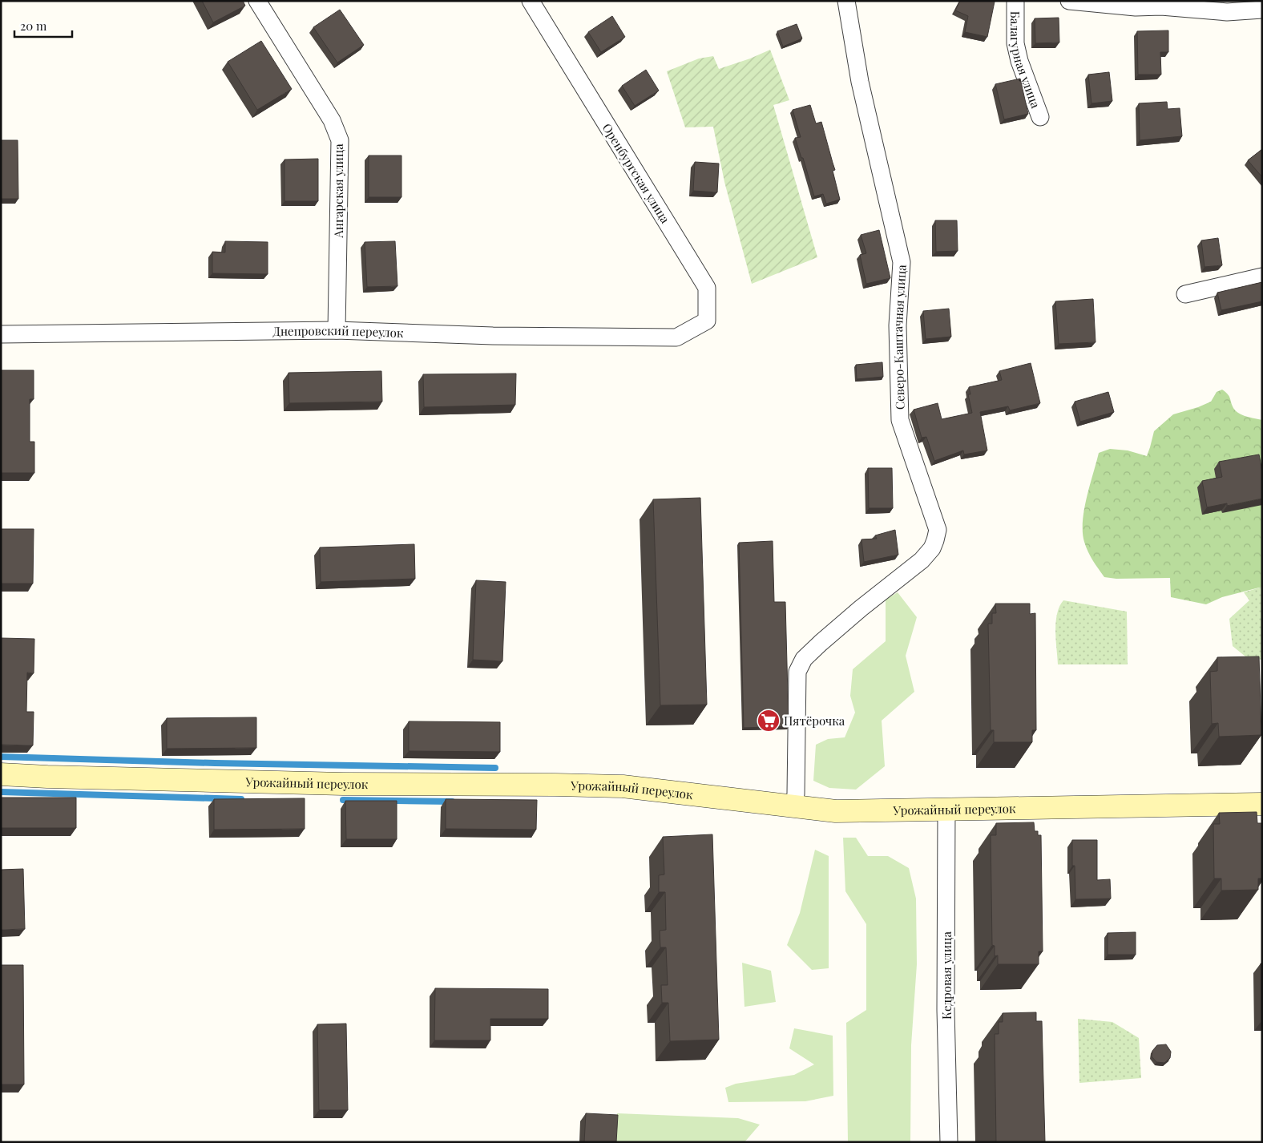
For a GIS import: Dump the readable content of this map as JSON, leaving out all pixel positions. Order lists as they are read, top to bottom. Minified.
{"streets":{"street":["Балагурная улица","Оренбургская улица","Ангарская улица","Днепровский переулок","Северо-Каштачная улица","Урожайный переулок","Кедровая улица"]},"crossings":[["Оренбургская улица","Днепровский переулок"],["Ангарская улица","Днепровский переулок"],["Северо-Каштачная улица","Урожайный переулок"],["Урожайный переулок","Кедровая улица"]],"places":{"supermarket":["Пятёрочка"]},"scale_bar":"20 m"}
